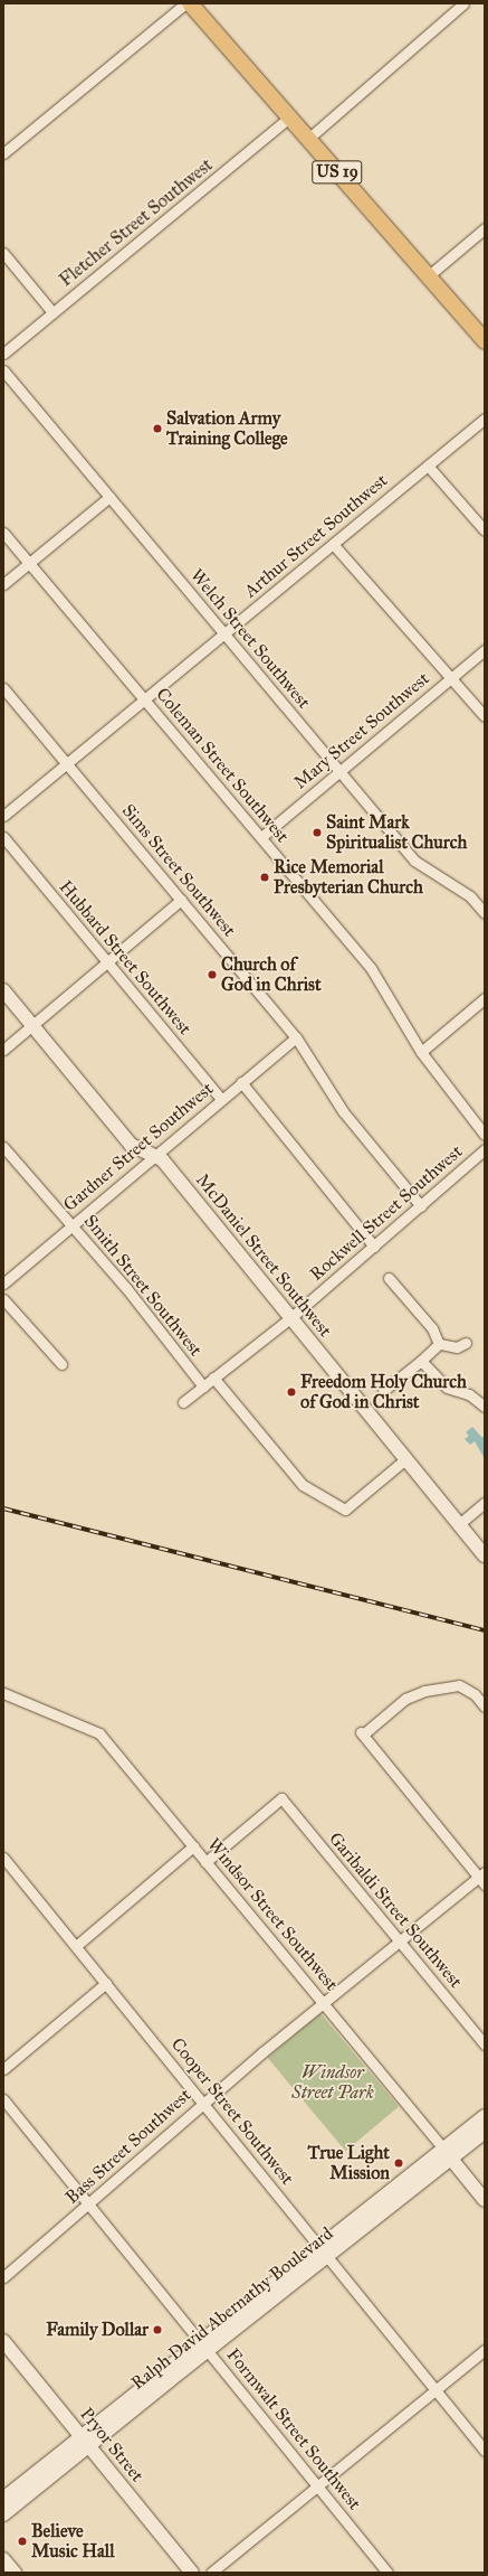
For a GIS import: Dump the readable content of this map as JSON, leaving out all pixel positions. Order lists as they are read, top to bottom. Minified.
{"streets":{"main road":["US 19","McDaniel Street Southwest","Windsor Street Southwest","Ralph David Abernathy Boulevard","Pryor Street"],"street":["Fletcher Street Southwest","Arthur Street Southwest","Welch Street Southwest","Mary Street Southwest","Coleman Street Southwest","Sims Street Southwest","Hubbard Street Southwest","Gardner Street Southwest","Rockwell Street Southwest","Smith Street Southwest","Garibaldi Street Southwest","Cooper Street Southwest","Bass Street Southwest","Formwalt Street Southwest"]},"crossings":[["US 19","Fletcher Street Southwest"],["Arthur Street Southwest","Welch Street Southwest"],["Arthur Street Southwest","Coleman Street Southwest"],["Arthur Street Southwest","Sims Street Southwest"],["Welch Street Southwest","Mary Street Southwest"],["Mary Street Southwest","Coleman Street Southwest"],["Sims Street Southwest","Gardner Street Southwest"],["Sims Street Southwest","Rockwell Street Southwest"],["Hubbard Street Southwest","Gardner Street Southwest"],["Gardner Street Southwest","McDaniel Street Southwest"],["Gardner Street Southwest","Smith Street Southwest"],["Rockwell Street Southwest","McDaniel Street Southwest"],["Rockwell Street Southwest","Smith Street Southwest"],["Garibaldi Street Southwest","Windsor Street Southwest"],["Garibaldi Street Southwest","Bass Street Southwest"],["Windsor Street Southwest","Bass Street Southwest"],["Windsor Street Southwest","Ralph David Abernathy Boulevard"],["Cooper Street Southwest","Bass Street Southwest"],["Cooper Street Southwest","Ralph David Abernathy Boulevard"],["Bass Street Southwest","Formwalt Street Southwest"],["Ralph David Abernathy Boulevard","Formwalt Street Southwest"],["Ralph David Abernathy Boulevard","Pryor Street"]],"parks":["Windsor Street Park"],"places":["Salvation Army Training College","Saint Mark Spiritualist Church","Rice Memorial Presbyterian Church","Church of God in Christ","Freedom Holy Church of God in Christ","True Light Mission","Family Dollar","Believe Music Hall"]}
